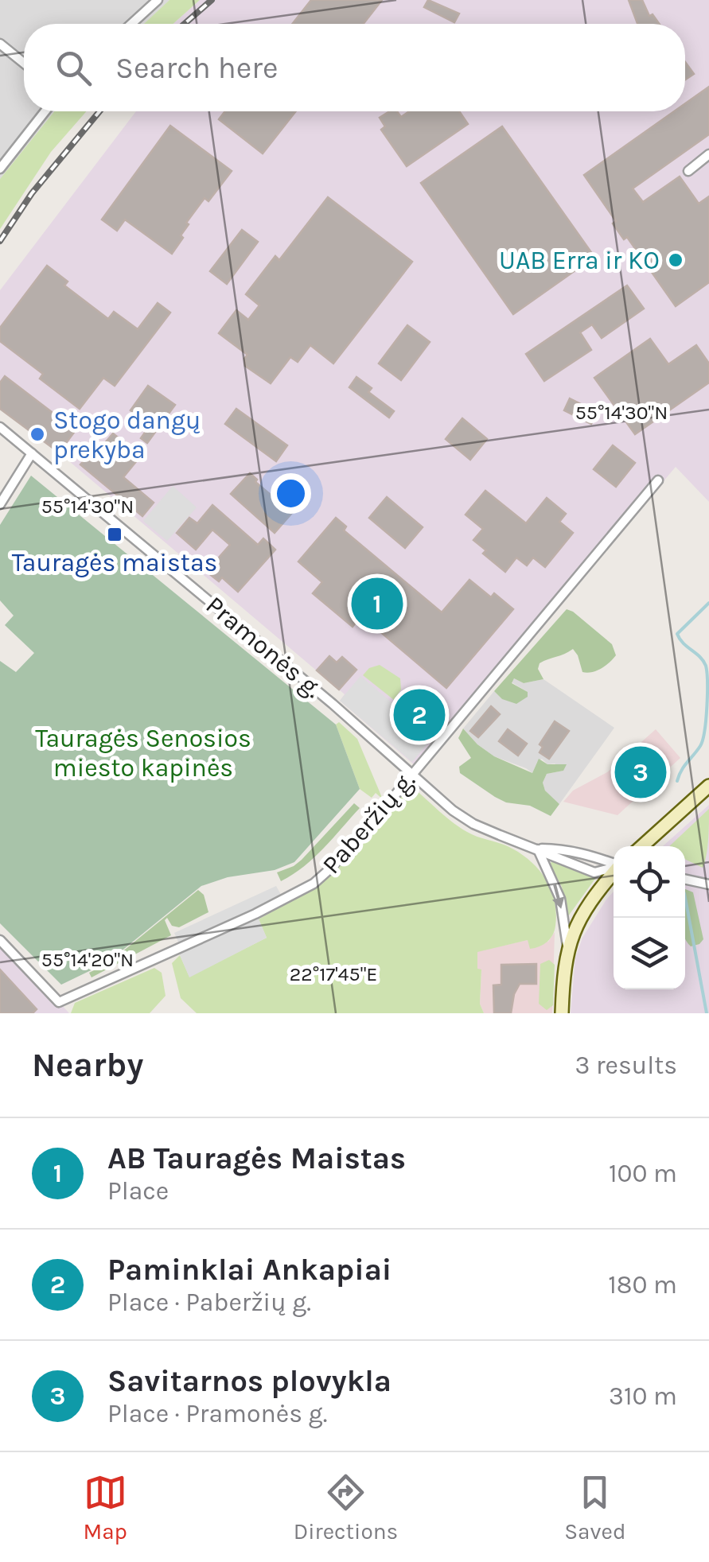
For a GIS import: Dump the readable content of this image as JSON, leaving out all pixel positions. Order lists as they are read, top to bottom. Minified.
{"streets":{"street":["Pramonės g.","Paberžių g."]},"crossings":[["Pramonės g.","Paberžių g."]],"parks":["Tauragės Senosios miesto kapinės"],"places":{"other":["UAB Erra ir KO","Stogo dangų prekyba"],"transit":["Tauragės maistas"]},"page":{"search":"Search here","pins":["1","2","3"],"heading":["Nearby","3 results"],"list":[{"mark":"1","name":"AB Tauragės Maistas","note":"Place","value":"100 m"},{"mark":"2","name":"Paminklai Ankapiai","note":"Place · Paberžių g.","value":"180 m"},{"mark":"3","name":"Savitarnos plovykla","note":"Place · Pramonės g.","value":"310 m"}],"nav":["Map","Directions","Saved"]},"coordinates":["55°14'30\"N","55°14'20\"N","22°17'45\"E"]}
